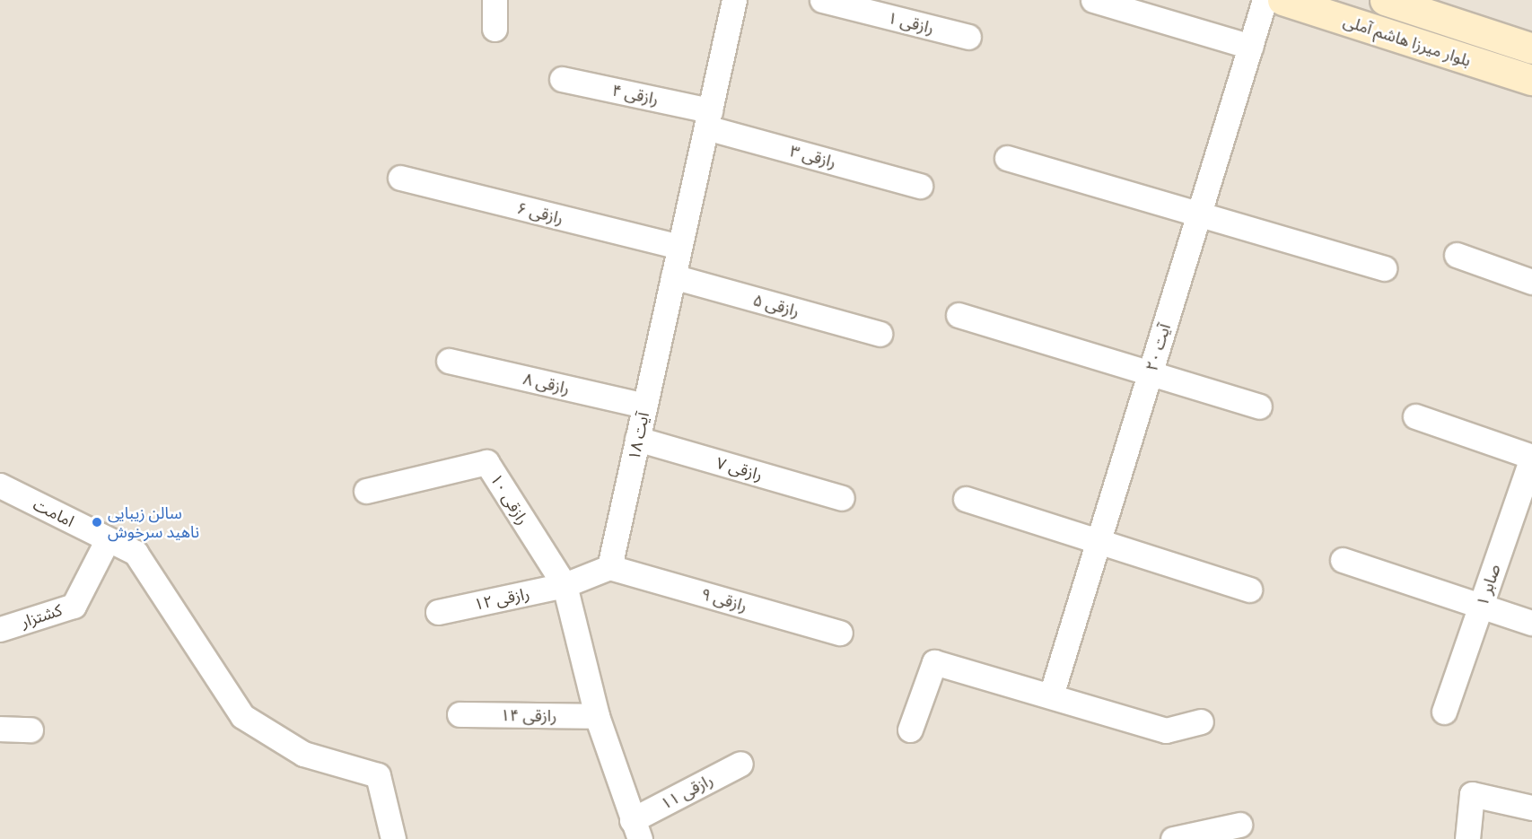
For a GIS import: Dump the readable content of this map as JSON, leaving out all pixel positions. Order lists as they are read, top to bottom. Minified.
{"streets":{"main road":["بلوار میرزا هاشم آملی"],"street":["رازقی ۱","رازقی ۴","رازقی ۳","رازقی ۶","رازقی ۵","آیت ۲۰","رازقی ۸","آیت ۱۸","رازقی ۷","رازقی ۱۰","امامت","صابر ۱","رازقی ۱۲","رازقی ۹","کشتزار","رازقی ۱۴","رازقی ۱۱"]},"crossings":[["رازقی ۴","رازقی ۳"],["رازقی ۴","آیت ۱۸"],["رازقی ۳","آیت ۱۸"],["رازقی ۶","آیت ۱۸"],["رازقی ۵","آیت ۱۸"],["رازقی ۸","آیت ۱۸"],["آیت ۱۸","رازقی ۷"],["آیت ۱۸","رازقی ۹"],["رازقی ۱۰","رازقی ۱۲"],["امامت","کشتزار"]],"places":["سالن زیبایی ناهید سرخوش"]}
